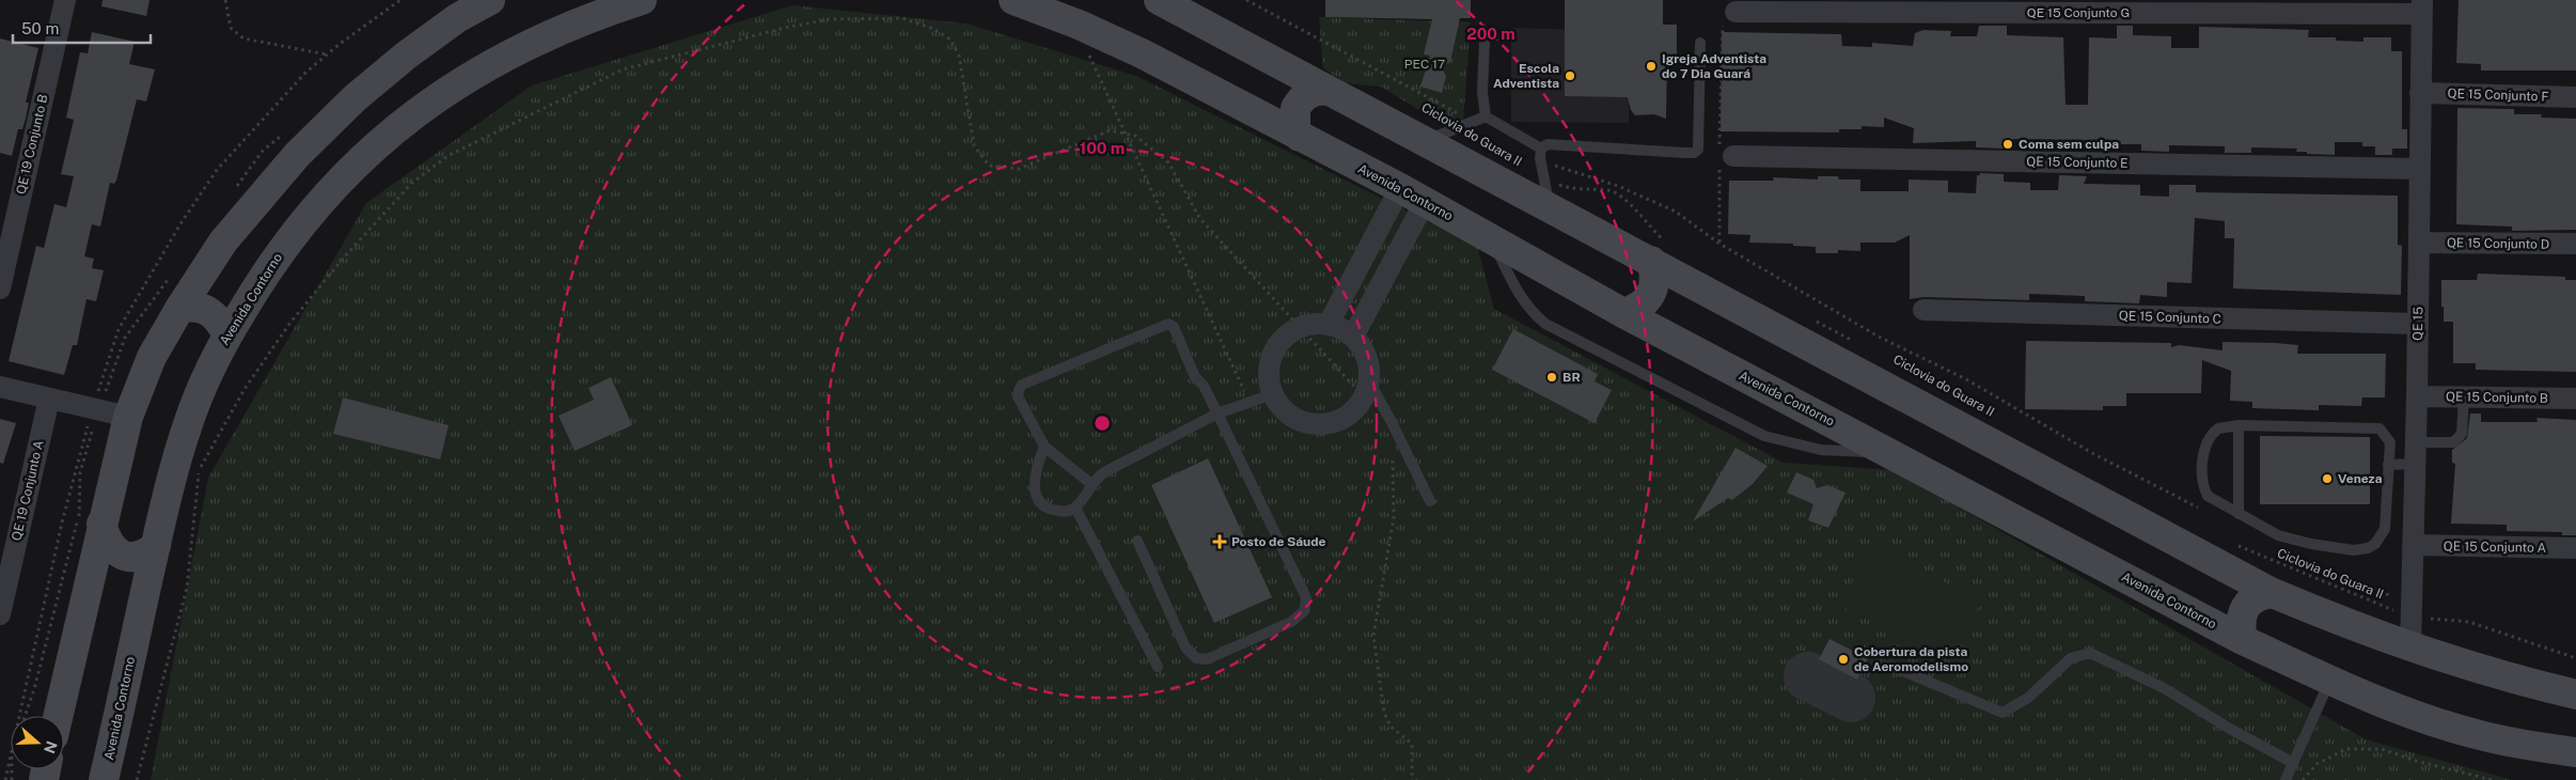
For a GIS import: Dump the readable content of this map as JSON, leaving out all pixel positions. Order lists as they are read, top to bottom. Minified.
{"streets":{"main road":["Avenida Contorno"],"street":["QE 15 Conjunto G","QE 15 Conjunto F","QE 19 Conjunto B","QE 15 Conjunto E","QE 15 Conjunto D","QE 15 Conjunto C","QE 15","QE 15 Conjunto B","QE 19 Conjunto A","QE 15 Conjunto A"],"path":["Ciclovia do Guara II"]},"crossings":[["QE 15 Conjunto G","QE 15"],["QE 15 Conjunto F","QE 15"],["Ciclovia do Guara II","QE 15"],["QE 15 Conjunto E","QE 15"],["QE 15 Conjunto D","QE 15"],["QE 15 Conjunto C","QE 15"],["QE 15","QE 15 Conjunto B"],["QE 15","QE 15 Conjunto A"]],"parks":["PEC 17"],"places":{"other":["Igreja Adventista do 7 Dia Guará","Escola Adventista","Coma sem culpa","BR","Veneza","Cobertura da pista de Aeromodelismo"],"health":["Posto de Sáude"]},"scale_bar":"50 m","north":"right","rings":["200 m","100 m"]}
